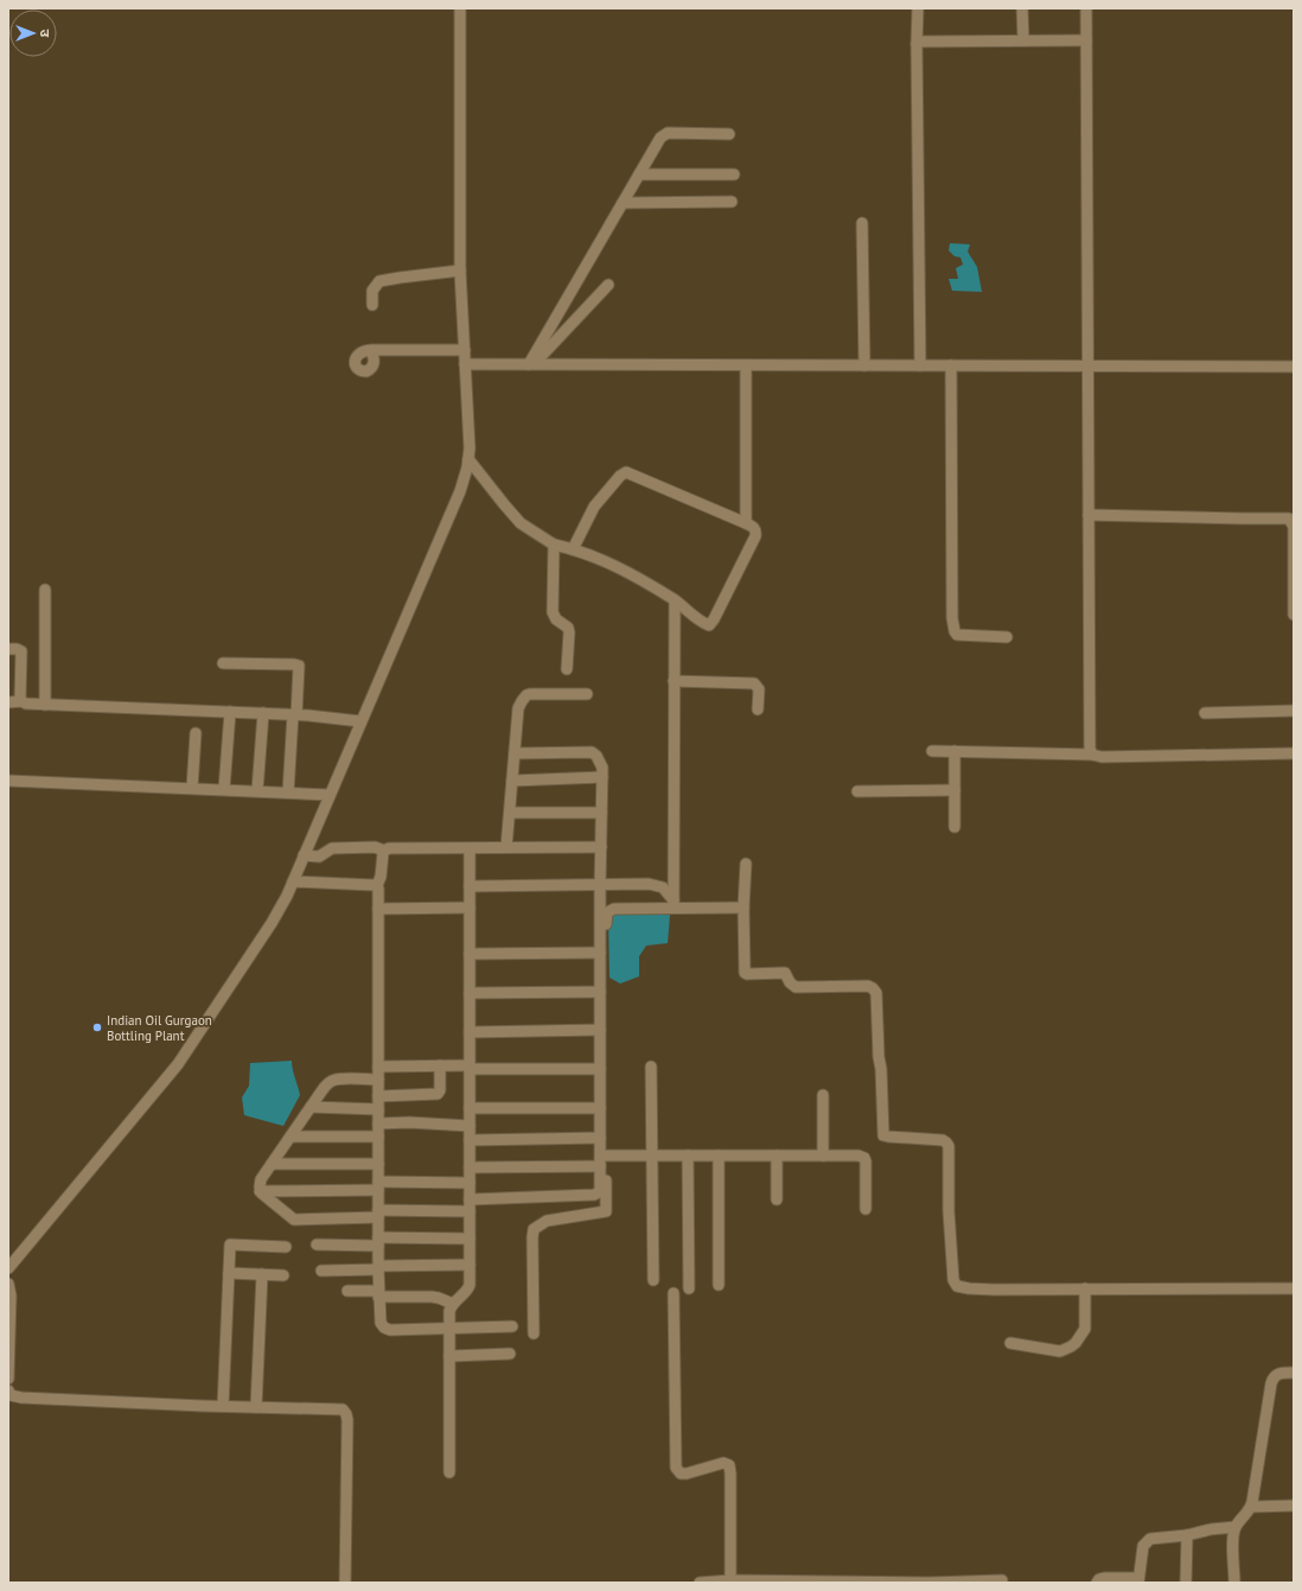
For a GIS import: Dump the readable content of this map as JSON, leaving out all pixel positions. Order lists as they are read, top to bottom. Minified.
{"places":["Indian Oil Gurgaon Bottling Plant"],"north":"right"}
